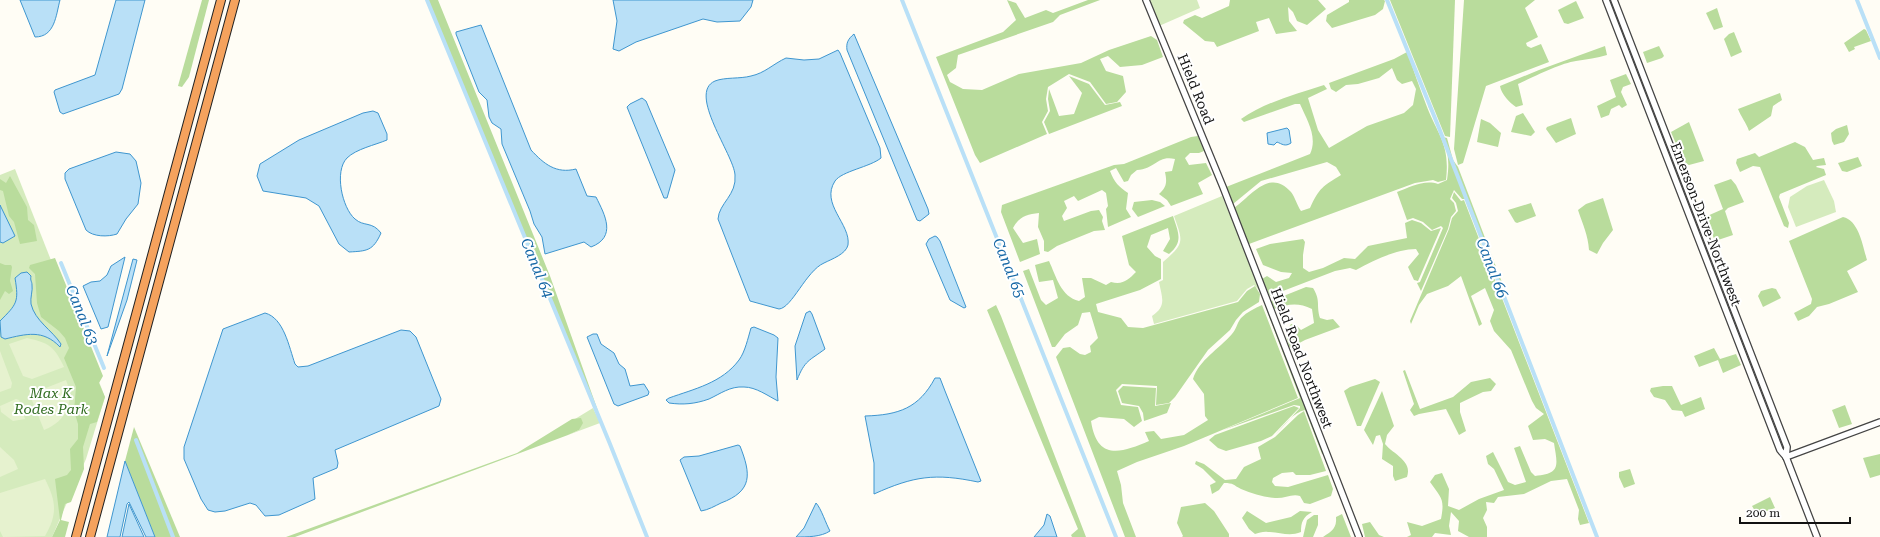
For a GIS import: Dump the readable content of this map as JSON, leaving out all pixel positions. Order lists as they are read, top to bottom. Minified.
{"streets":{"street":["Hield Road","Emerson Drive Northwest","Hield Road Northwest"]},"crossings":[["Hield Road","Hield Road Northwest"]],"water":["Canal 64","Canal 65","Canal 66","Canal 63"],"parks":["Max K Rodes Park"],"scale_bar":"200 m"}
